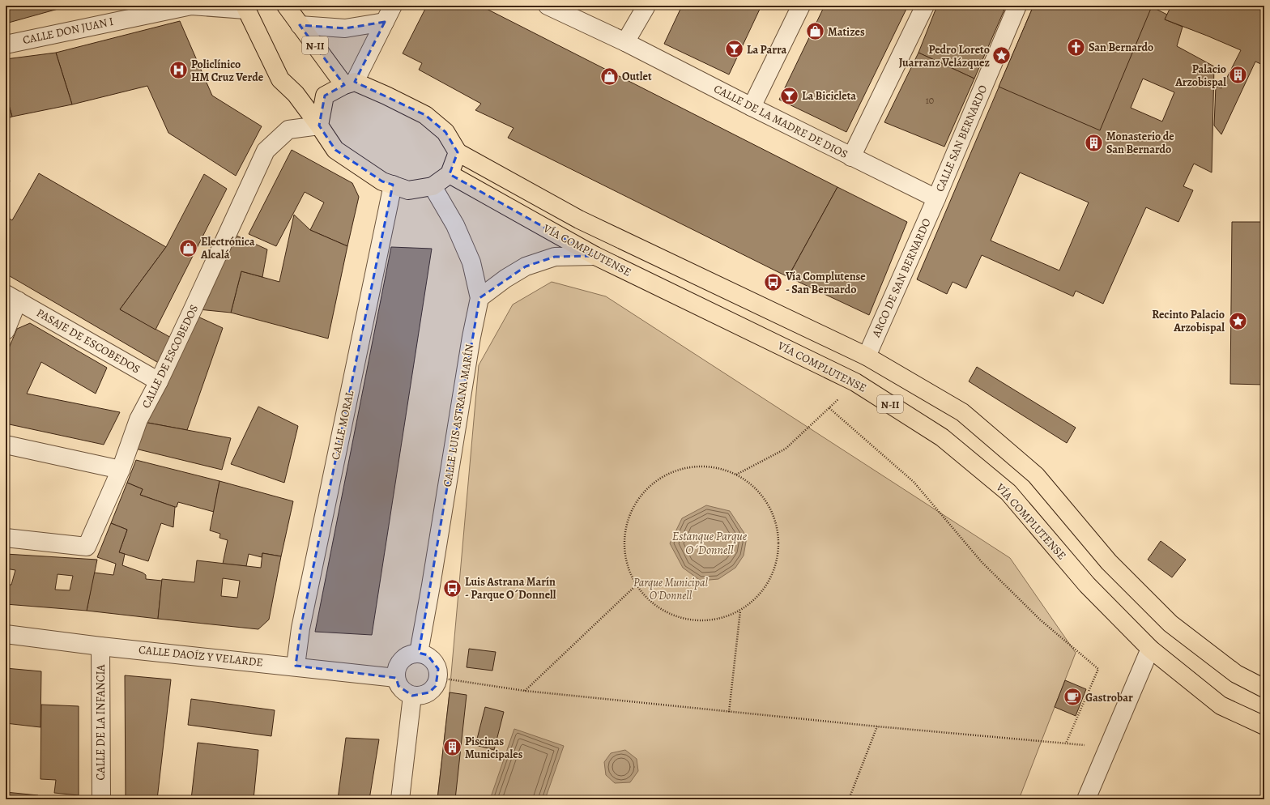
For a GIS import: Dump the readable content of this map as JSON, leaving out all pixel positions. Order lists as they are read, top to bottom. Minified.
{"streets":{"main road":["N-II","VÍA COMPLUTENSE"],"street":["CALLE DON JUAN I","CALLE DE LA MADRE DE DIOS","CALLE SAN BERNARDO","ARCO DE SAN BERNARDO","PASAJE DE ESCOBEDOS","CALLE DE ESCOBEDOS","CALLE LUIS ASTRANA MARÍN","CALLE MORAL","CALLE DAOÍZ Y VELARDE","CALLE DE LA INFANCIA"]},"crossings":[["CALLE DE LA MADRE DE DIOS","CALLE SAN BERNARDO"],["CALLE DE LA MADRE DE DIOS","ARCO DE SAN BERNARDO"],["CALLE SAN BERNARDO","ARCO DE SAN BERNARDO"],["VÍA COMPLUTENSE","ARCO DE SAN BERNARDO"],["PASAJE DE ESCOBEDOS","CALLE DE ESCOBEDOS"],["CALLE LUIS ASTRANA MARÍN","CALLE DAOÍZ Y VELARDE"],["CALLE MORAL","CALLE DAOÍZ Y VELARDE"],["CALLE DAOÍZ Y VELARDE","CALLE DE LA INFANCIA"]],"water":["Estanque Parque O´Donnell"],"parks":["Parque Municipal O'Donnell"],"places":{"shop":["Matizes","Outlet","Electrónica Alcalá"],"church":["San Bernardo"],"bar":["La Parra","La Bicicleta"],"place":["Pedro Loreto Juarranz Velázquez","Recinto Palacio Arzobispal"],"hospital":["Policlínico HM Cruz Verde"],"building":["Palacio Arzobispal","Monasterio de San Bernardo","Piscinas Municipales"],"bus stop":["Vía Complutense - San Bernardo","Luis Astrana Marín - Parque O´Donnell"],"cafe":["Gastrobar"]},"house_numbers":["10"]}
